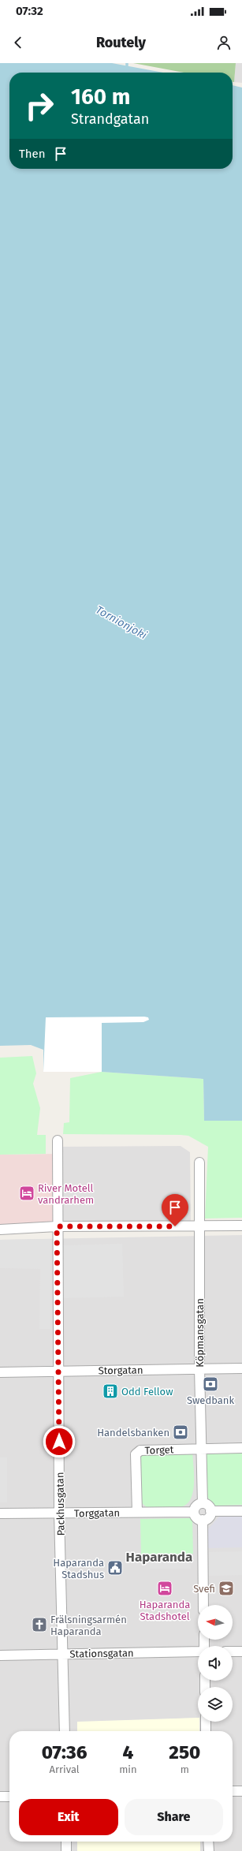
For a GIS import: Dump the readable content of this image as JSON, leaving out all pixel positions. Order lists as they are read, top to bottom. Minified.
{"streets":{"street":["Köpmansgatan","Storgatan","Torget","Packhusgatan","Torggatan","Stationsgatan"]},"crossings":[["Köpmansgatan","Storgatan"],["Köpmansgatan","Torget"],["Köpmansgatan","Torggatan"],["Storgatan","Packhusgatan"],["Torget","Torggatan"],["Packhusgatan","Torggatan"],["Packhusgatan","Stationsgatan"]],"districts":["Haparanda"],"water":["Tornionjoki"],"places":{"hotel":["River Motell vandrarhem","Haparanda Stadshotel"],"bank":["Swedbank","Handelsbanken"],"building":["Odd Fellow"],"public building":["Haparanda Stadshus"],"school or university":["Svefi"],"church":["Frälsningsarmén Haparanda"]},"north":"left","page":{"status":"07:32","header":"Routely","turn":["160 m","Strandgatan"],"then":"Then","eta":["07:36","Arrival","4","min","250","m"],"buttons":["Exit","Share"]}}
